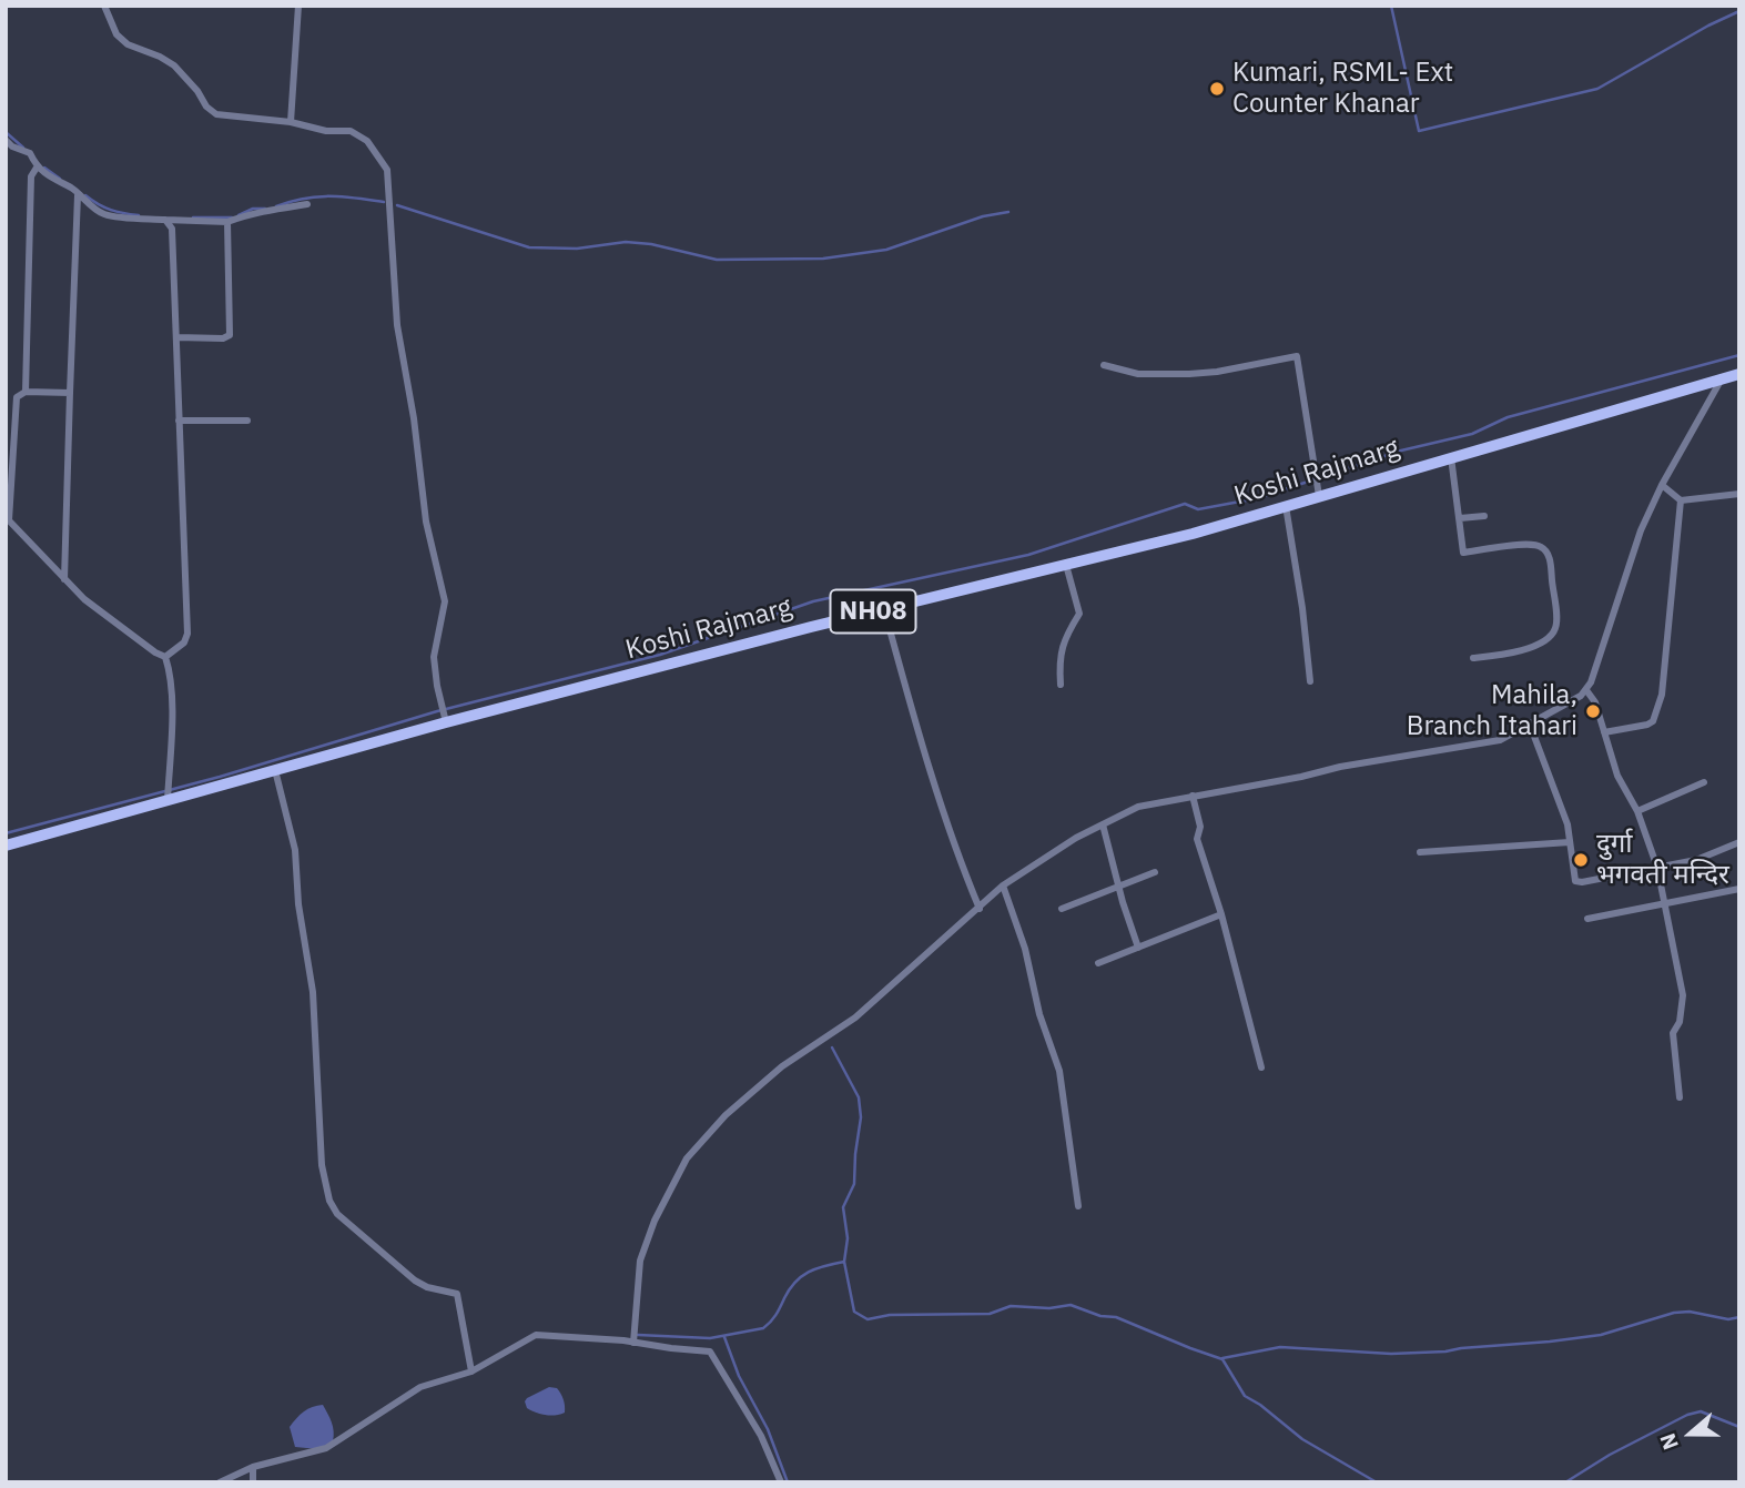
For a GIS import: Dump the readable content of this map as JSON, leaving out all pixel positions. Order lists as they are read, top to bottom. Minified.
{"streets":{"main road":["Koshi Rajmarg","NH08"]},"places":["Kumari, RSML- Ext Counter Khanar","Mahila, Branch Itahari","दुर्गा भगवती मन्दिर"],"north":"left"}
